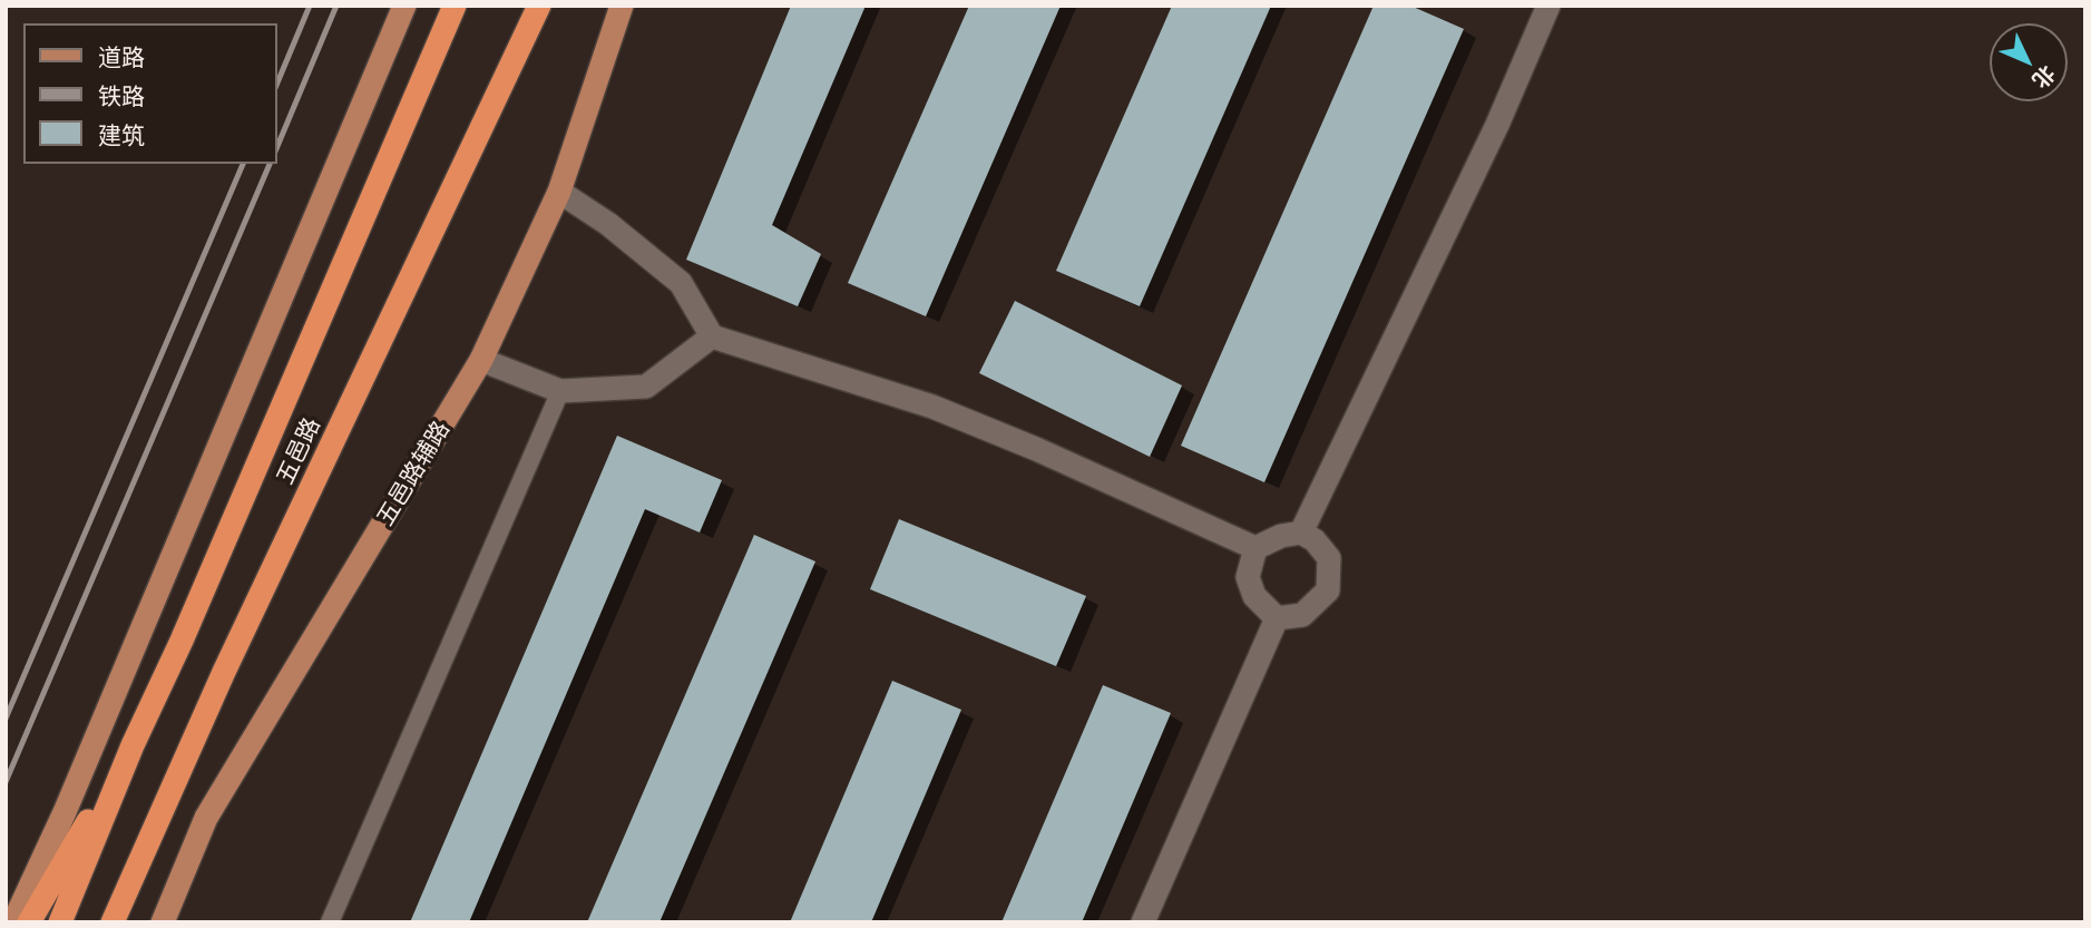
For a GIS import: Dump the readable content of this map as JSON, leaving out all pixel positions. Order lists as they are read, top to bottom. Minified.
{"streets":{"highway":["五邑路"],"main road":["五邑路辅路"]},"legend":["道路","铁路","建筑"],"north":"bottom right"}
